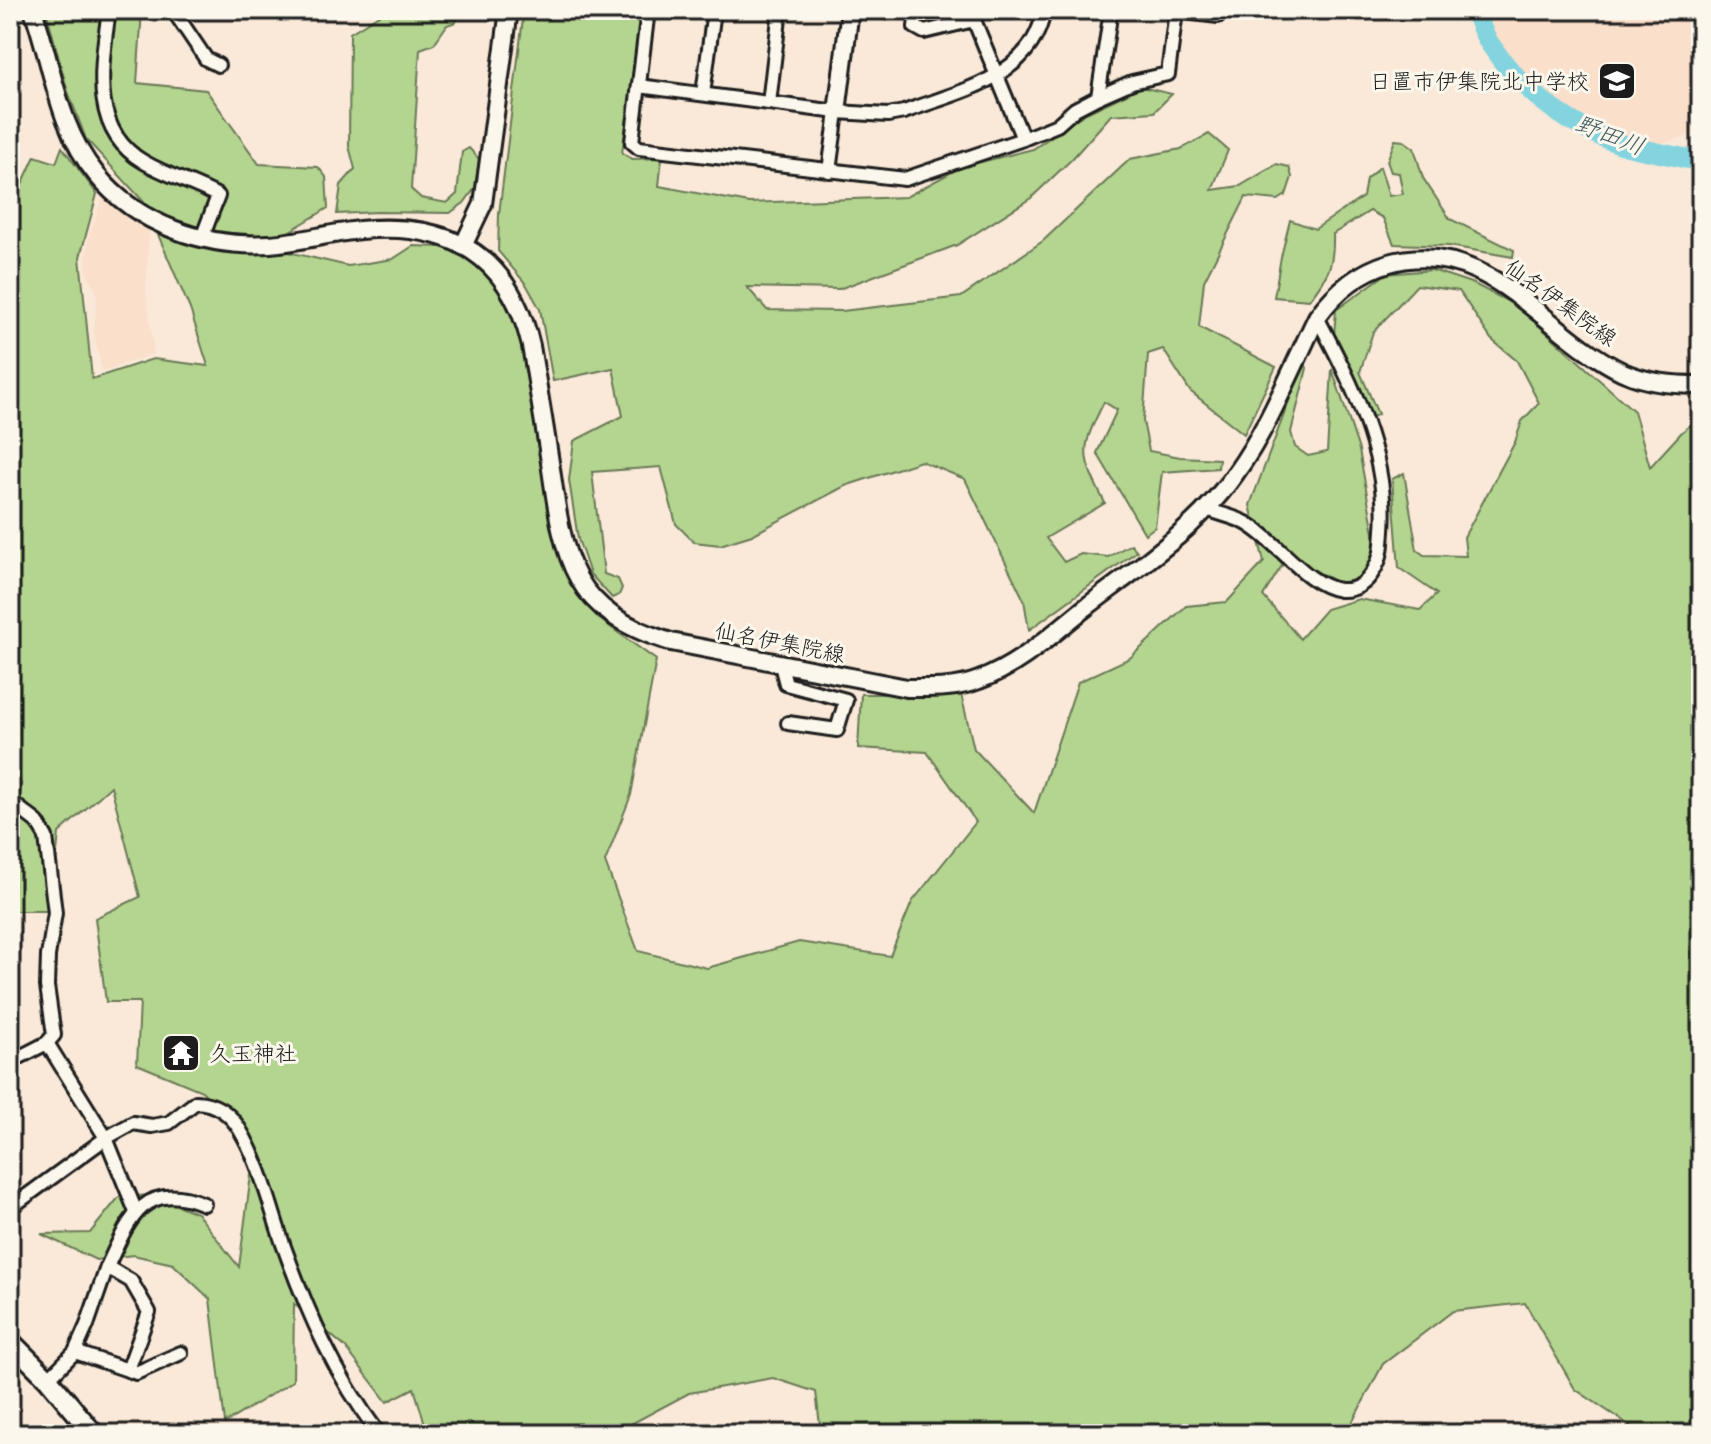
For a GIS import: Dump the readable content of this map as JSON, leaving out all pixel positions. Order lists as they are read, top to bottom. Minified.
{"streets":{"main road":["仙名伊集院線"]},"water":["野田川"],"places":{"school or university":["日置市伊集院北中学校"],"temple":["久玉神社"]}}
